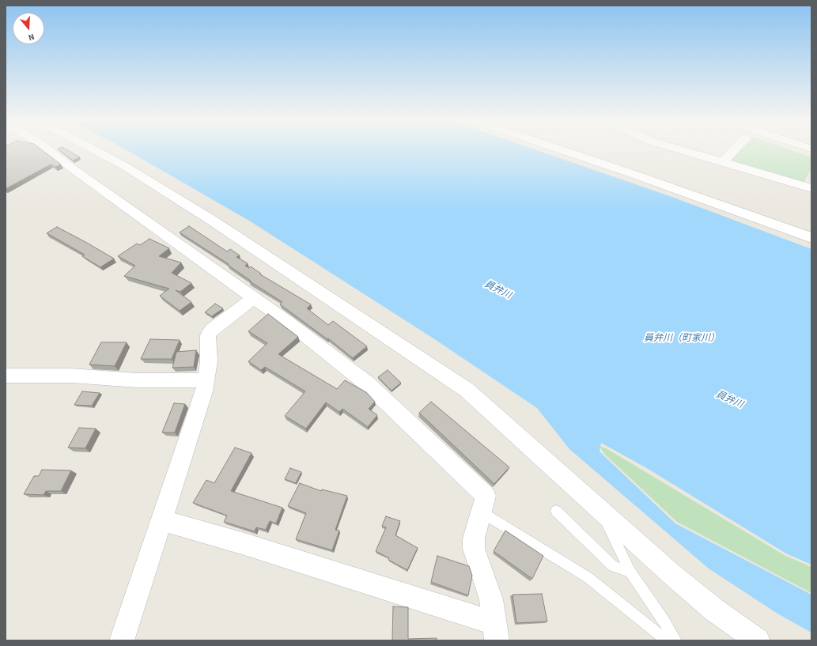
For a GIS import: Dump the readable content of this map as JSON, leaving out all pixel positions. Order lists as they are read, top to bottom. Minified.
{"water":["員弁川","員弁川（町家川）"],"north":"bottom"}
